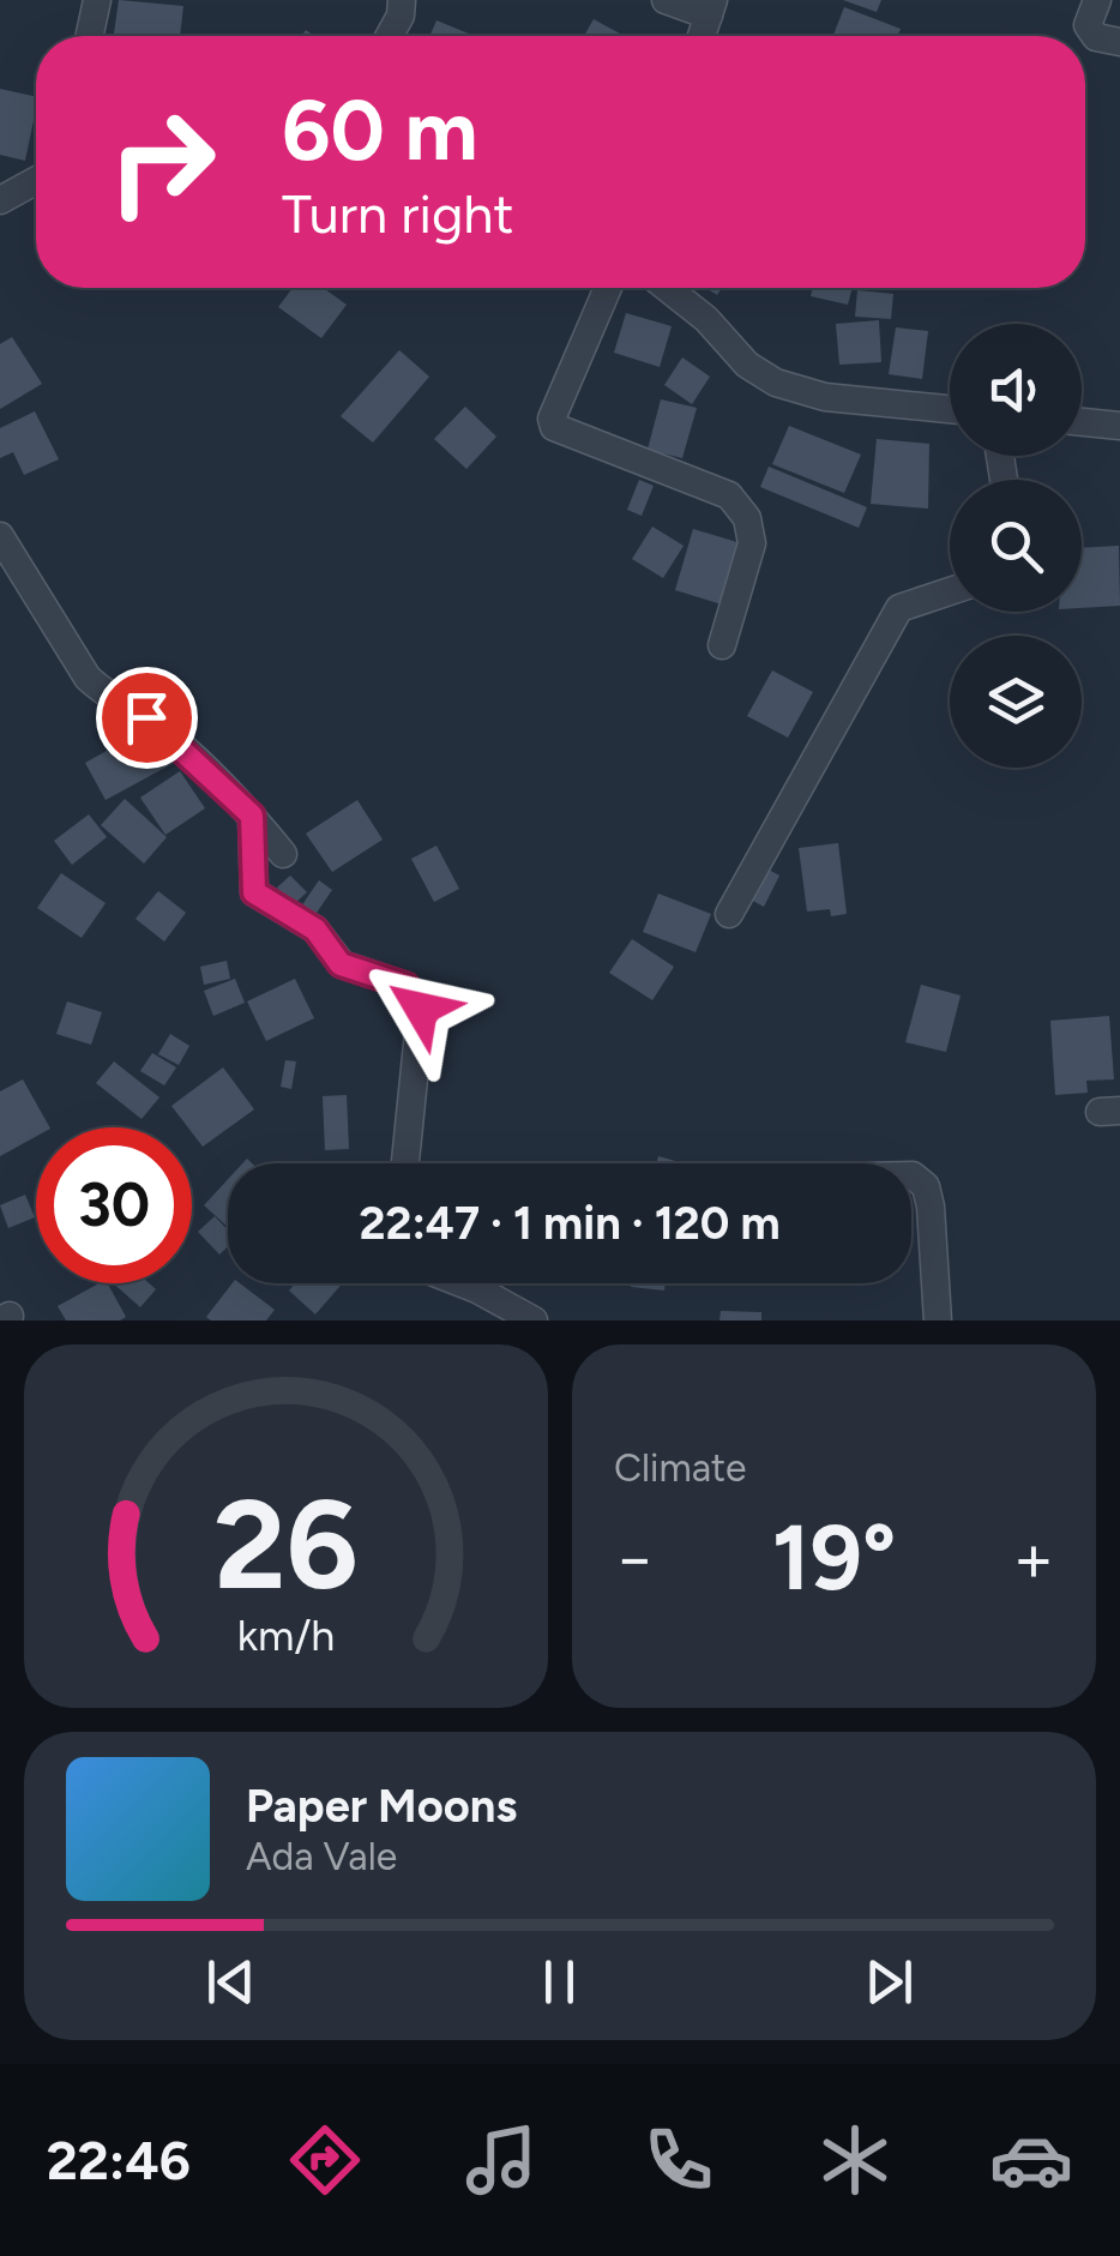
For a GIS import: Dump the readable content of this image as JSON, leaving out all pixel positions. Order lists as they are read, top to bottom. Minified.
{"page":{"turn":["60 m","Turn right"],"limit":"30","trip":"22:47 · 1 min · 120 m","tile":"Climate","heat":["−","19°","+"],"song":["Paper Moons","Ada Vale"],"tabs":"22:46","gauge":["26","km/h"]}}
